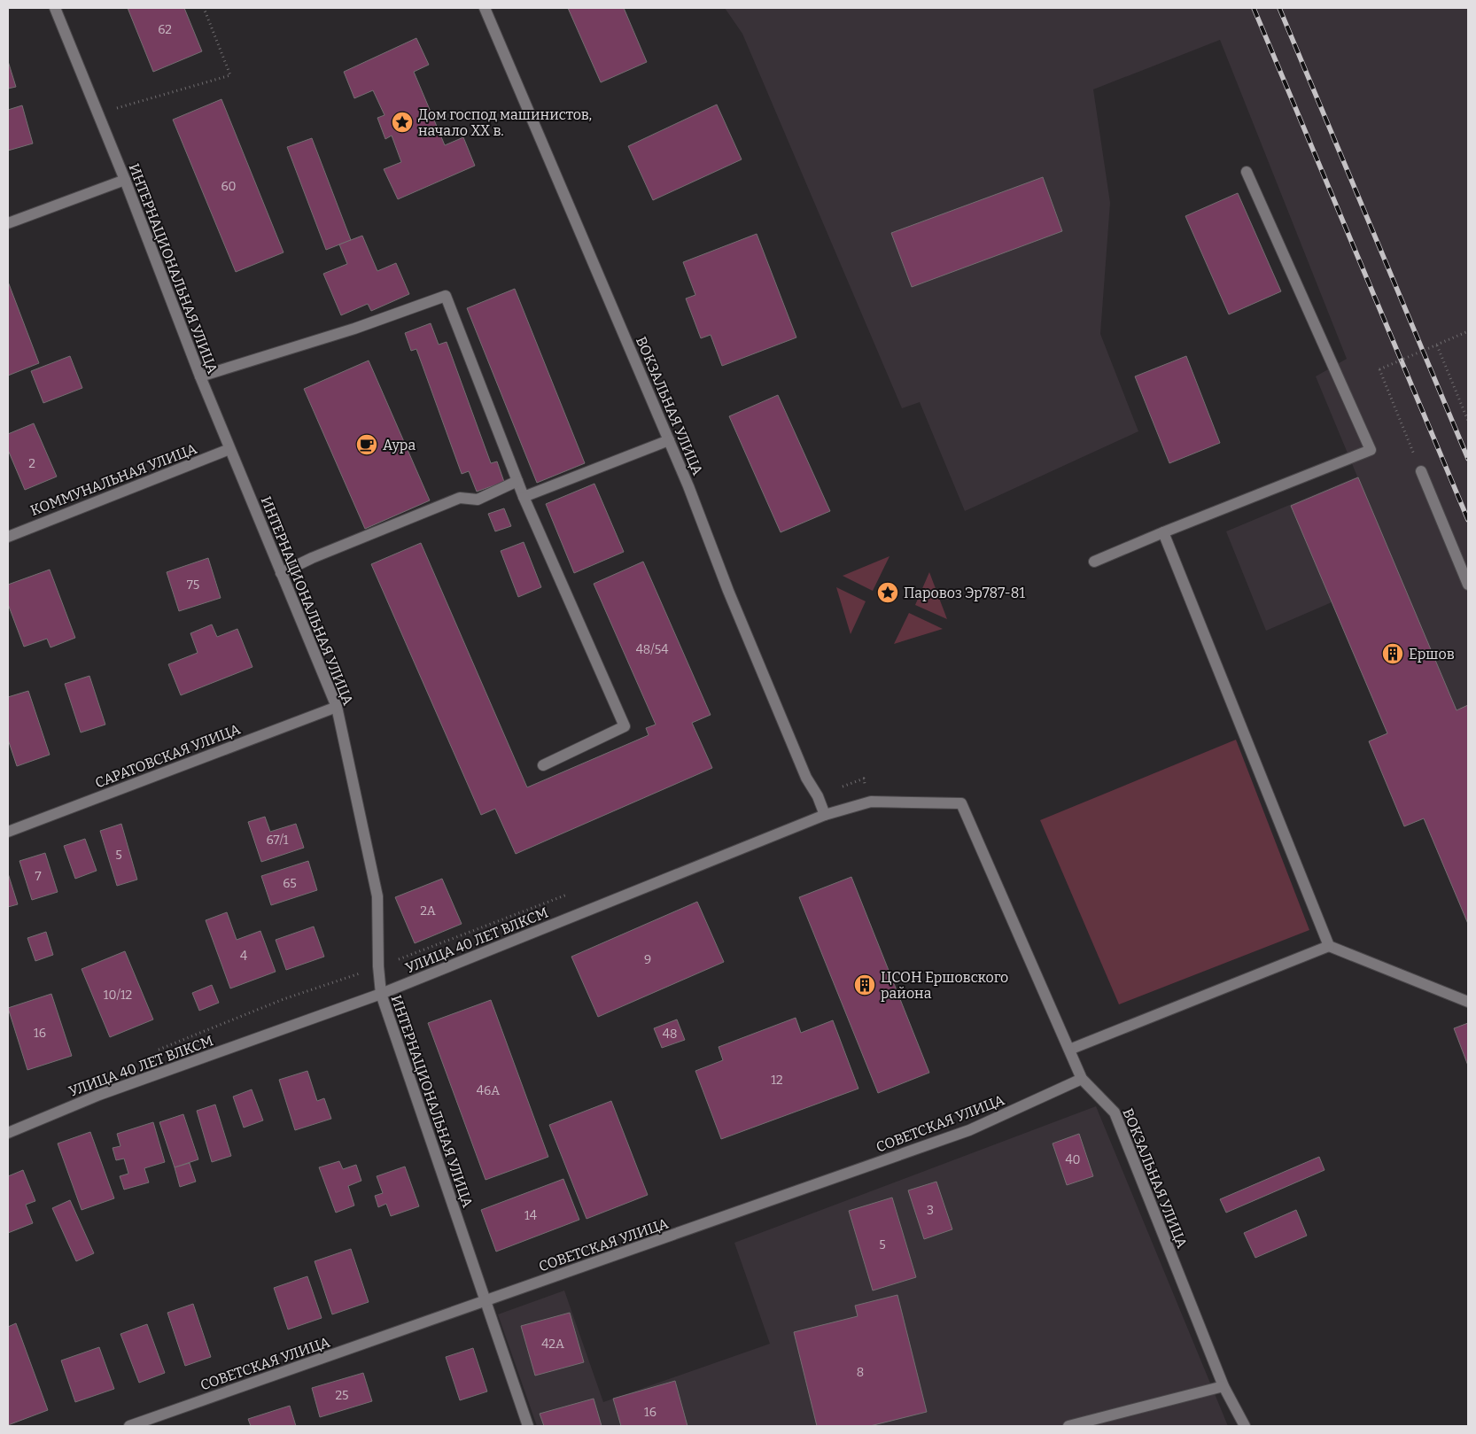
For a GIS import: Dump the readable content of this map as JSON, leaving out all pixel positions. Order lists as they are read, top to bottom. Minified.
{"streets":{"street":["ИНТЕРНАЦИОНАЛЬНАЯ УЛИЦА","ВОКЗАЛЬНАЯ УЛИЦА","КОММУНАЛЬНАЯ УЛИЦА","САРАТОВСКАЯ УЛИЦА","УЛИЦА 40 ЛЕТ ВЛКСМ","СОВЕТСКАЯ УЛИЦА"]},"crossings":[["ИНТЕРНАЦИОНАЛЬНАЯ УЛИЦА","КОММУНАЛЬНАЯ УЛИЦА"],["ИНТЕРНАЦИОНАЛЬНАЯ УЛИЦА","САРАТОВСКАЯ УЛИЦА"],["ИНТЕРНАЦИОНАЛЬНАЯ УЛИЦА","УЛИЦА 40 ЛЕТ ВЛКСМ"],["ИНТЕРНАЦИОНАЛЬНАЯ УЛИЦА","СОВЕТСКАЯ УЛИЦА"],["ВОКЗАЛЬНАЯ УЛИЦА","УЛИЦА 40 ЛЕТ ВЛКСМ"],["ВОКЗАЛЬНАЯ УЛИЦА","СОВЕТСКАЯ УЛИЦА"]],"places":{"place":["Дом господ машинистов, начало XX в.","Паровоз Эр787-81"],"cafe":["Аура"],"building":["Ершов","ЦСОН Ершовского района"]},"house_numbers":["62","60","2","75","48/54","67/1","5","7","65","2А","4","9","10/12","16","48","12","46А","40","3","14","5","42А","8","25","16"]}
